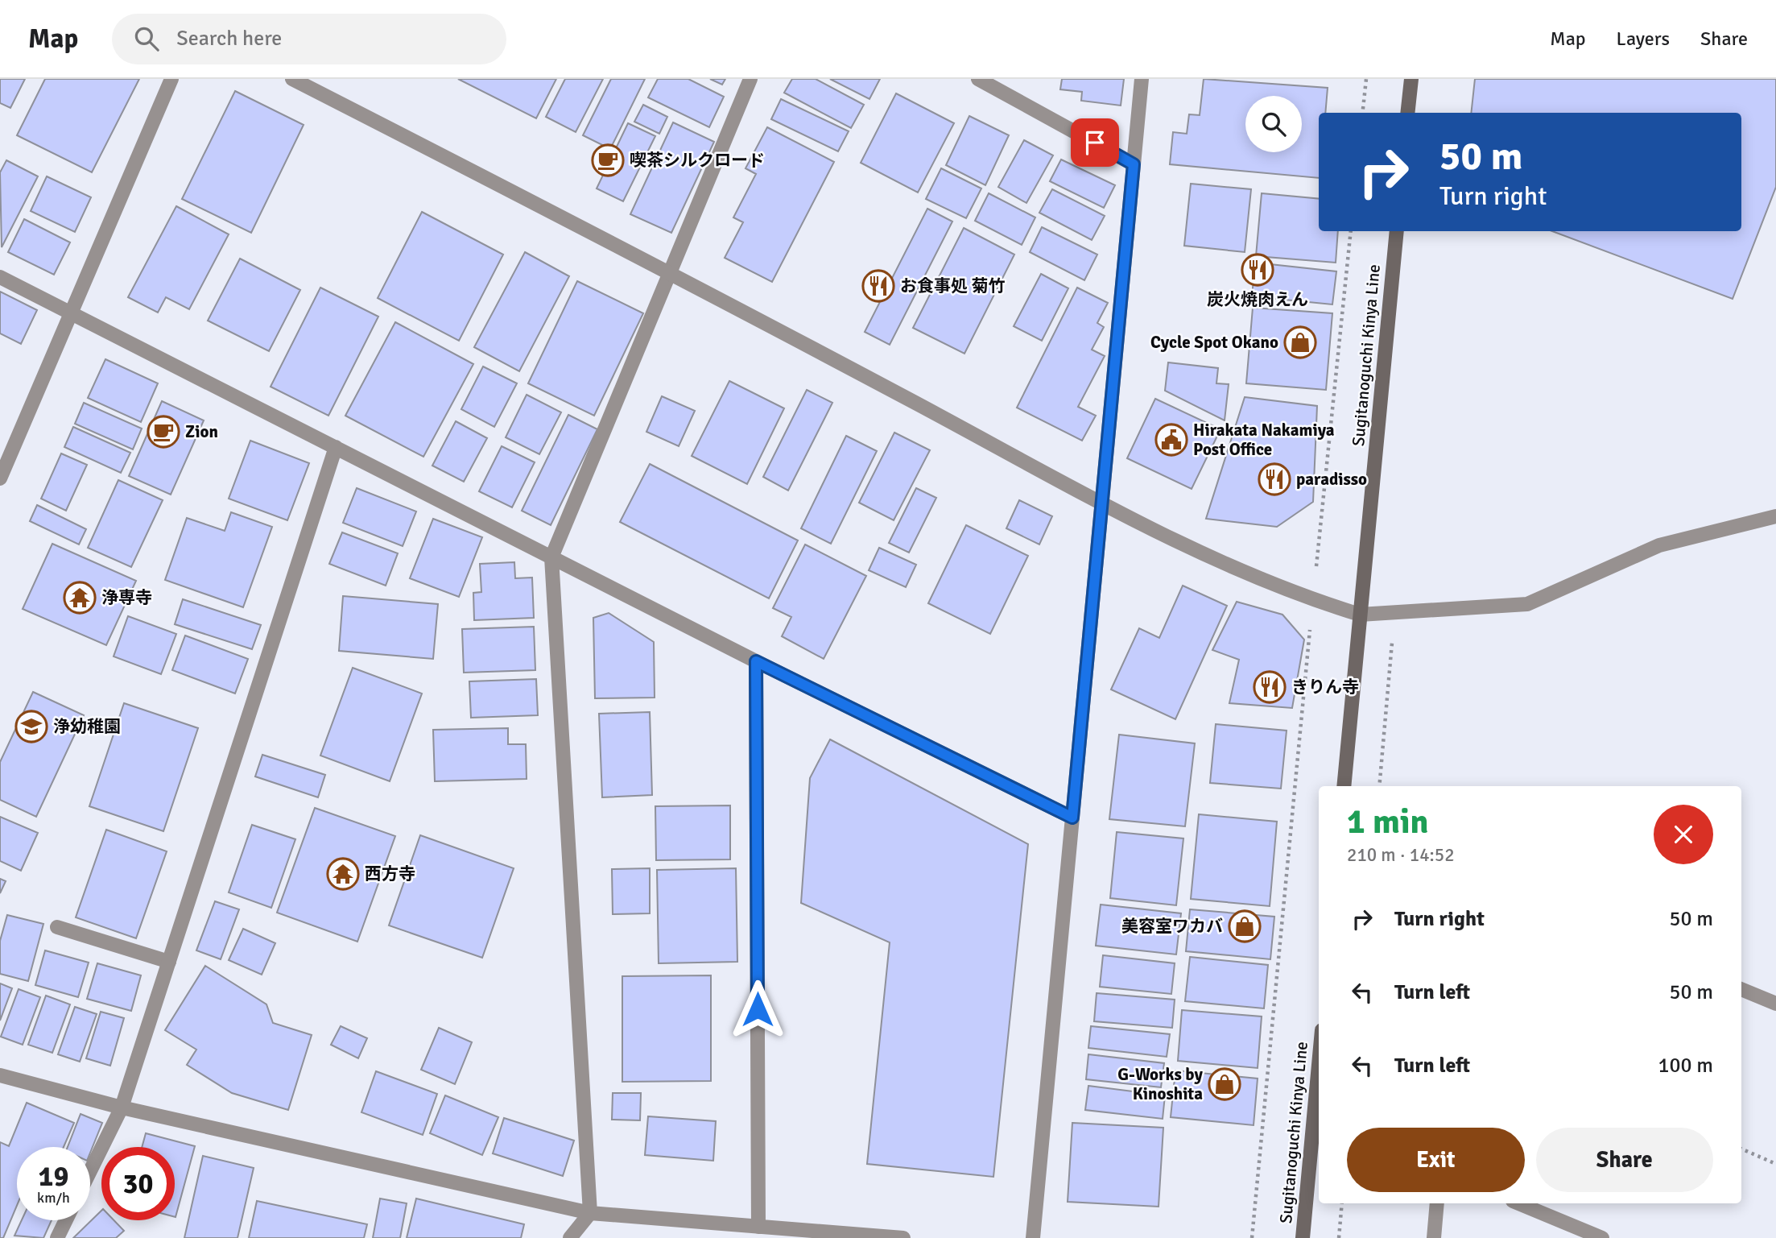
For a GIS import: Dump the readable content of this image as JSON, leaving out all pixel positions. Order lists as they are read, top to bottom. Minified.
{"streets":{"main road":["Sugitanoguchi Kinya Line"]},"places":{"cafe":["喫茶シルクロード","Zion"],"restaurant":["炭火焼肉えん","お食事処 菊竹","paradisso","きりん寺"],"shop":["Cycle Spot Okano","美容室ワカバ","G-Works by Kinoshita"],"public building":["Hirakata Nakamiya Post Office"],"temple":["浄専寺","西方寺"],"school or university":["浄幼稚園"]},"page":{"header":"Map","search":"Search here","nav":["Map","Layers","Share"],"turn":["50 m","Turn right"],"heading":["1 min","210 m · 14:52"],"list":[{"name":"Turn right","value":"50 m"},{"name":"Turn left","value":"50 m"},{"name":"Turn left","value":"100 m"}],"buttons":["Exit","Share"],"speed":"19 km/h","limit":"30"}}
